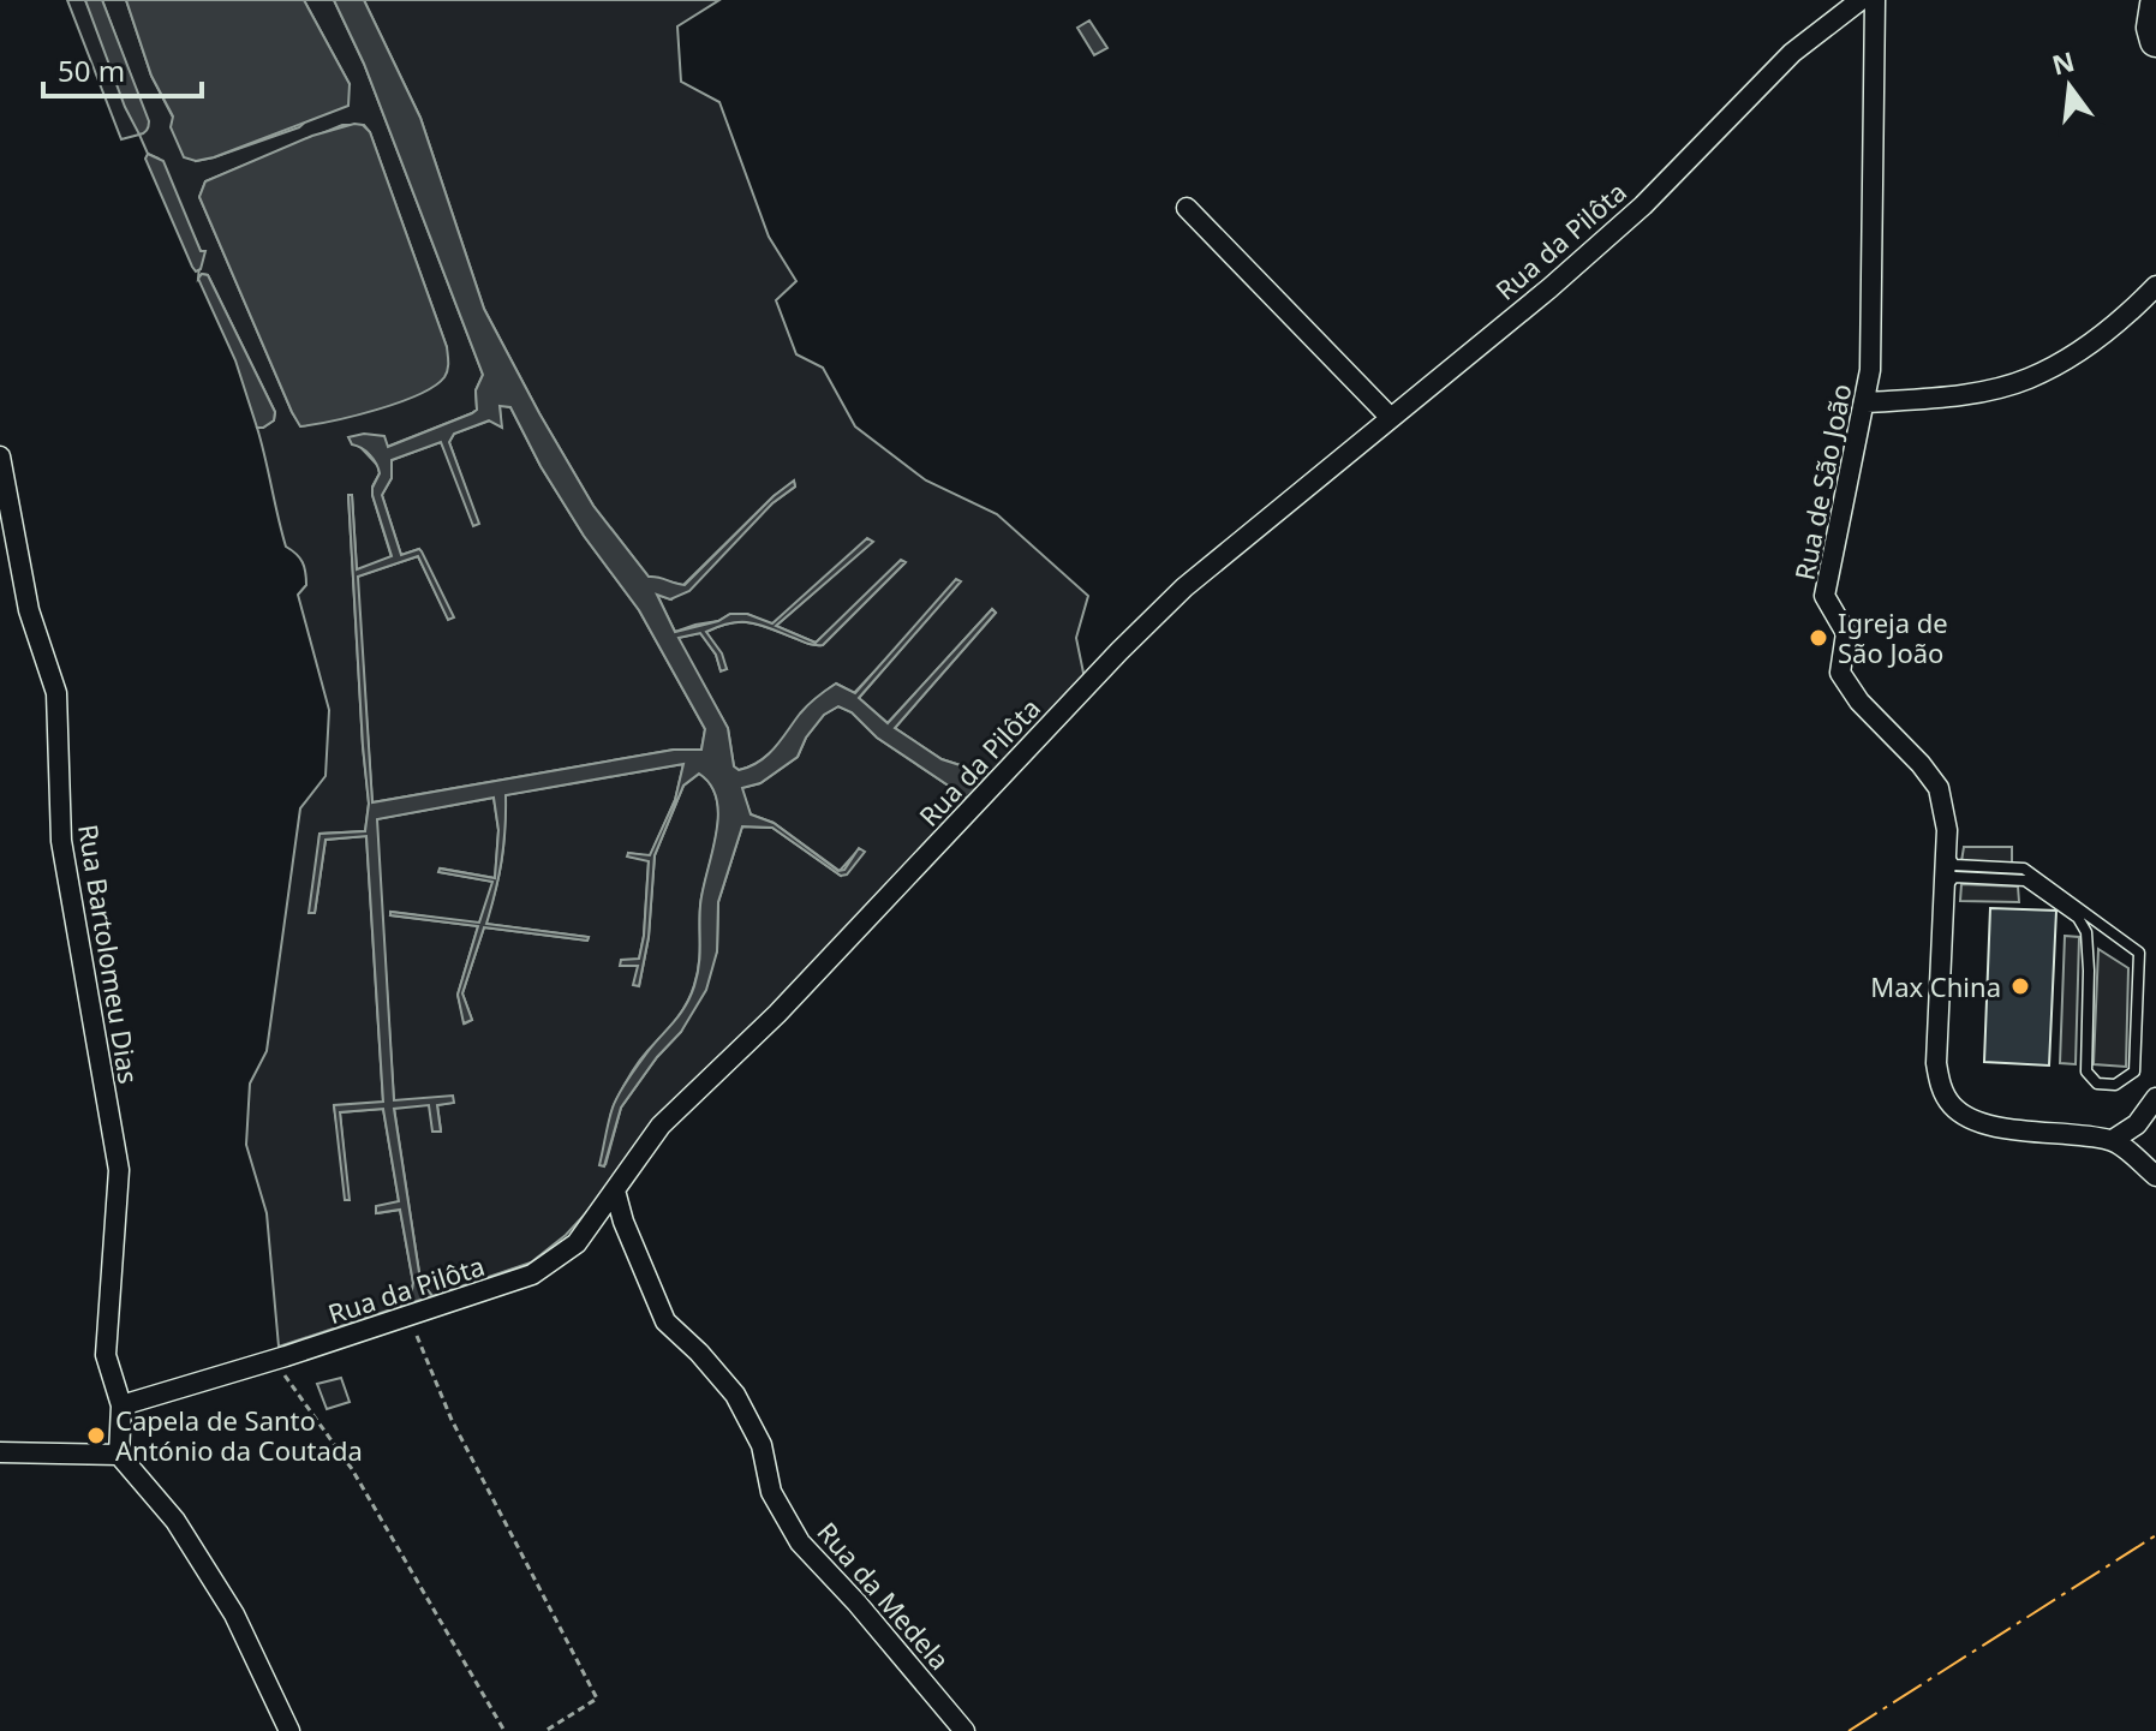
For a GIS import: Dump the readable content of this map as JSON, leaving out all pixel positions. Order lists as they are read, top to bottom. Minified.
{"streets":{"street":["Rua da Pilôta","Rua de São João","Rua Bartolomeu Dias","Rua da Medela"]},"crossings":[["Rua da Pilôta","Rua Bartolomeu Dias"],["Rua da Pilôta","Rua da Medela"]],"places":["Igreja de São João","Max China","Capela de Santo António da Coutada"],"scale_bar":"50 m","north":"top"}
